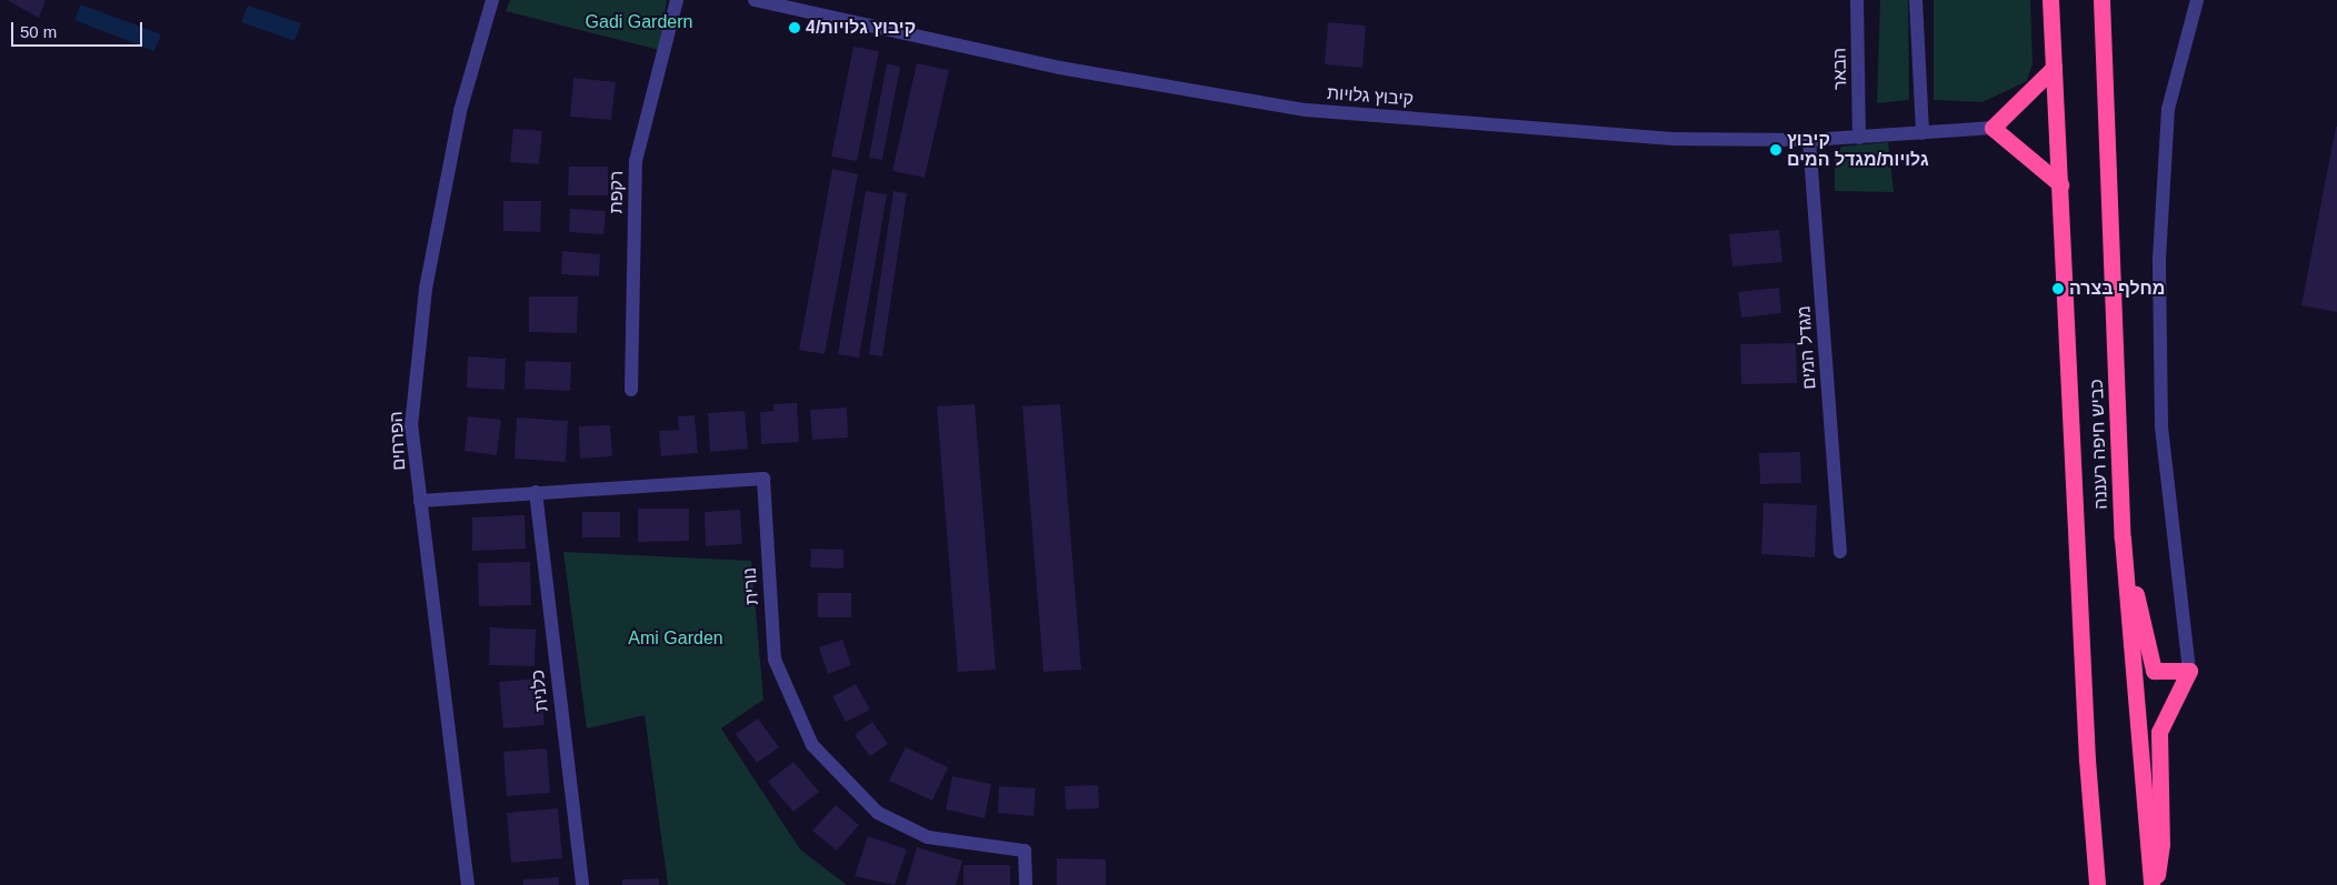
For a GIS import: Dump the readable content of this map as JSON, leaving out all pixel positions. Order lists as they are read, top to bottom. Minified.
{"streets":{"highway":["כביש חיפה רעננה"],"street":["הבאר","קיבוץ גלויות","רקפת","מגדל המים","הפרחים","נורית","כלנית"]},"crossings":[["הבאר","קיבוץ גלויות"],["קיבוץ גלויות","מגדל המים"],["הפרחים","נורית"],["נורית","כלנית"]],"parks":["Gadi Gardern","Ami Garden"],"places":["קיבוץ גלויות/4","קיבוץ גלויות/מגדל המים","מחלף בצרה"],"scale_bar":"50 m"}
